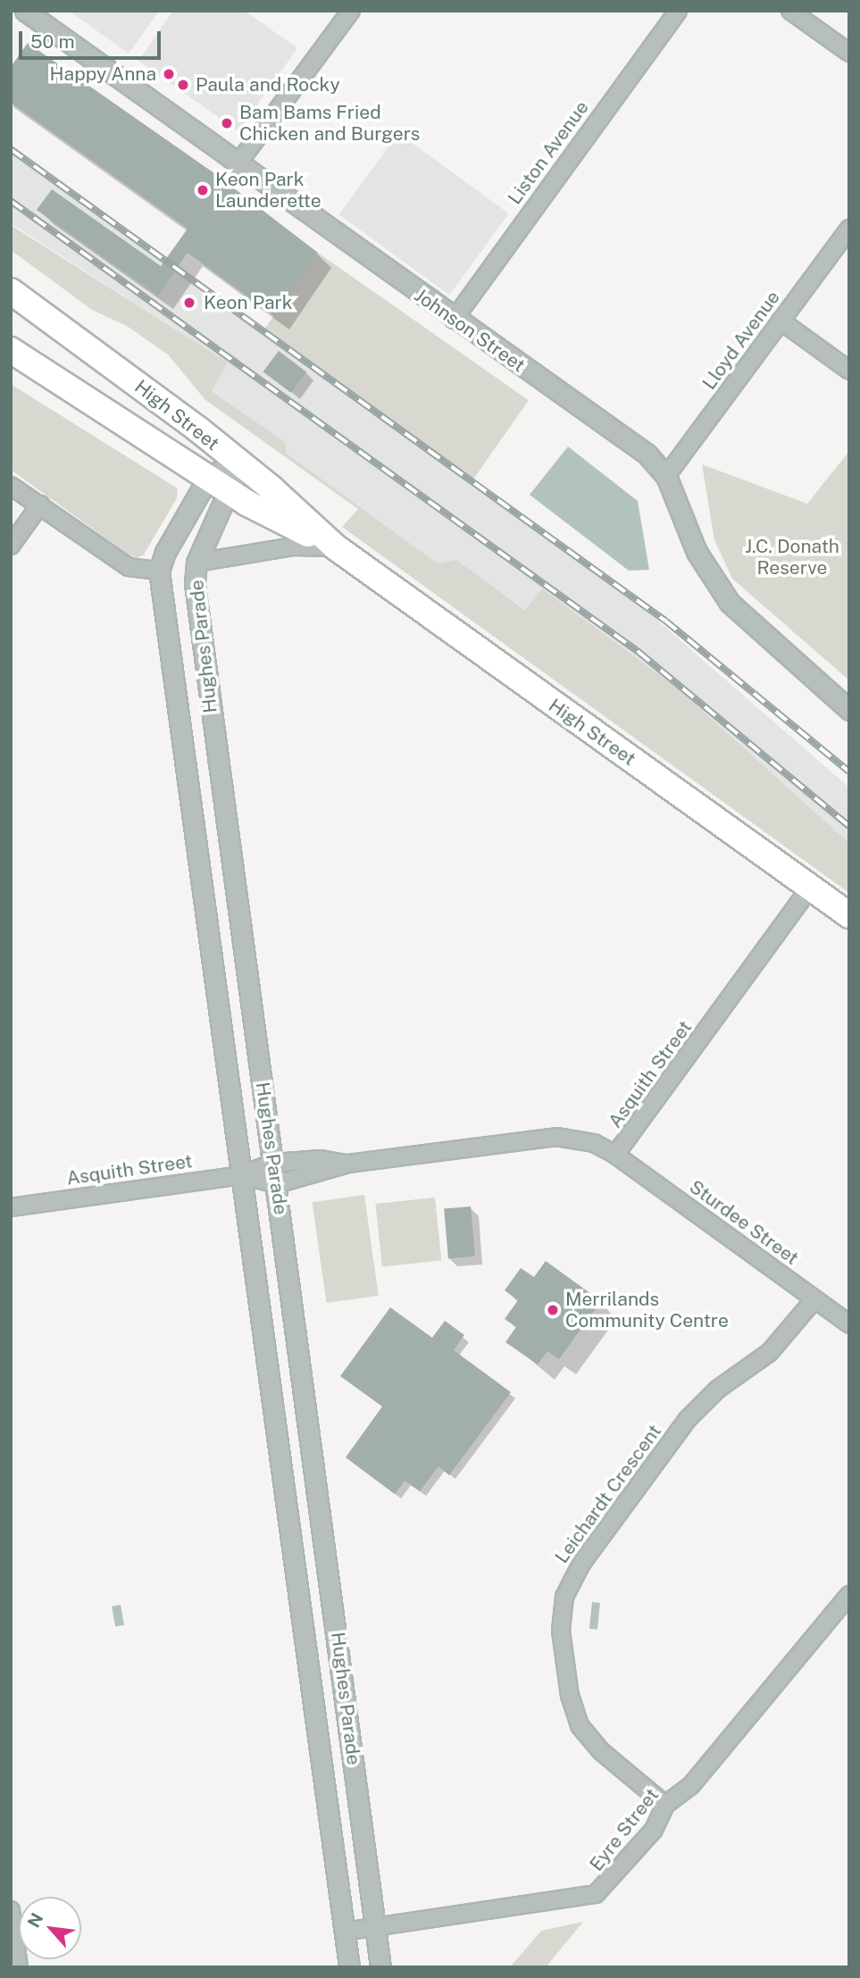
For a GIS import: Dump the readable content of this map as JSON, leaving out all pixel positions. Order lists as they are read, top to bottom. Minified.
{"streets":{"main road":["High Street"],"street":["Liston Avenue","Johnson Street","Lloyd Avenue","Hughes Parade","Asquith Street","Sturdee Street","Leichardt Crescent","Eyre Street"]},"crossings":[["Liston Avenue","Johnson Street"],["Johnson Street","Lloyd Avenue"],["High Street","Hughes Parade"],["High Street","Asquith Street"],["Hughes Parade","Asquith Street"],["Hughes Parade","Eyre Street"],["Asquith Street","Sturdee Street"],["Sturdee Street","Leichardt Crescent"],["Leichardt Crescent","Eyre Street"]],"parks":["J.C. Donath Reserve"],"places":["Happy Anna","Paula and Rocky","Bam Bams Fried Chicken and Burgers","Keon Park Launderette","Keon Park","Merrilands Community Centre"],"scale_bar":"50 m","north":"top left"}
